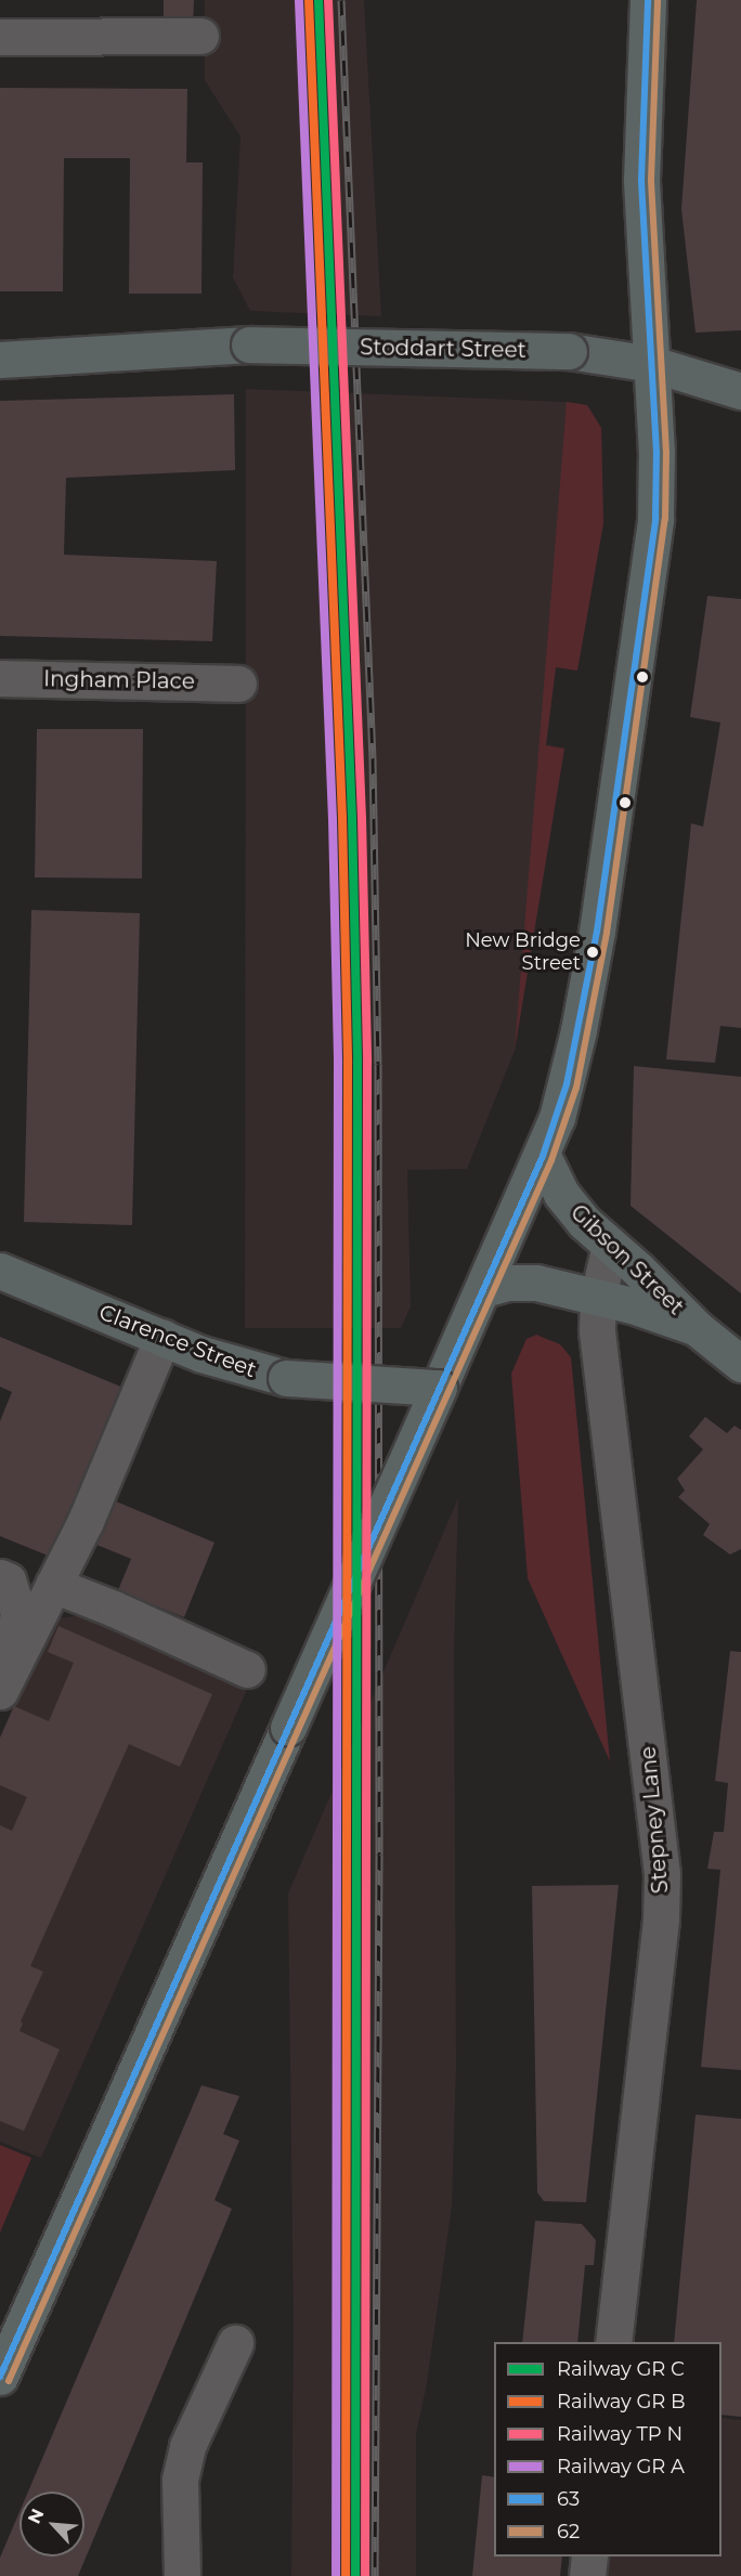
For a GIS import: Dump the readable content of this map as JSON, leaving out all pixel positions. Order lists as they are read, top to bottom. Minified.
{"streets":{"main road":["Stoddart Street","Gibson Street","Clarence Street"],"street":["Ingham Place","Stepney Lane"]},"crossings":[["Gibson Street","Stepney Lane"]],"places":["New Bridge Street"],"lines":["transit line 63","transit line 62"],"legend":["Railway GR C","Railway GR B","Railway TP N","Railway GR A","63","62"],"north":"top left"}
